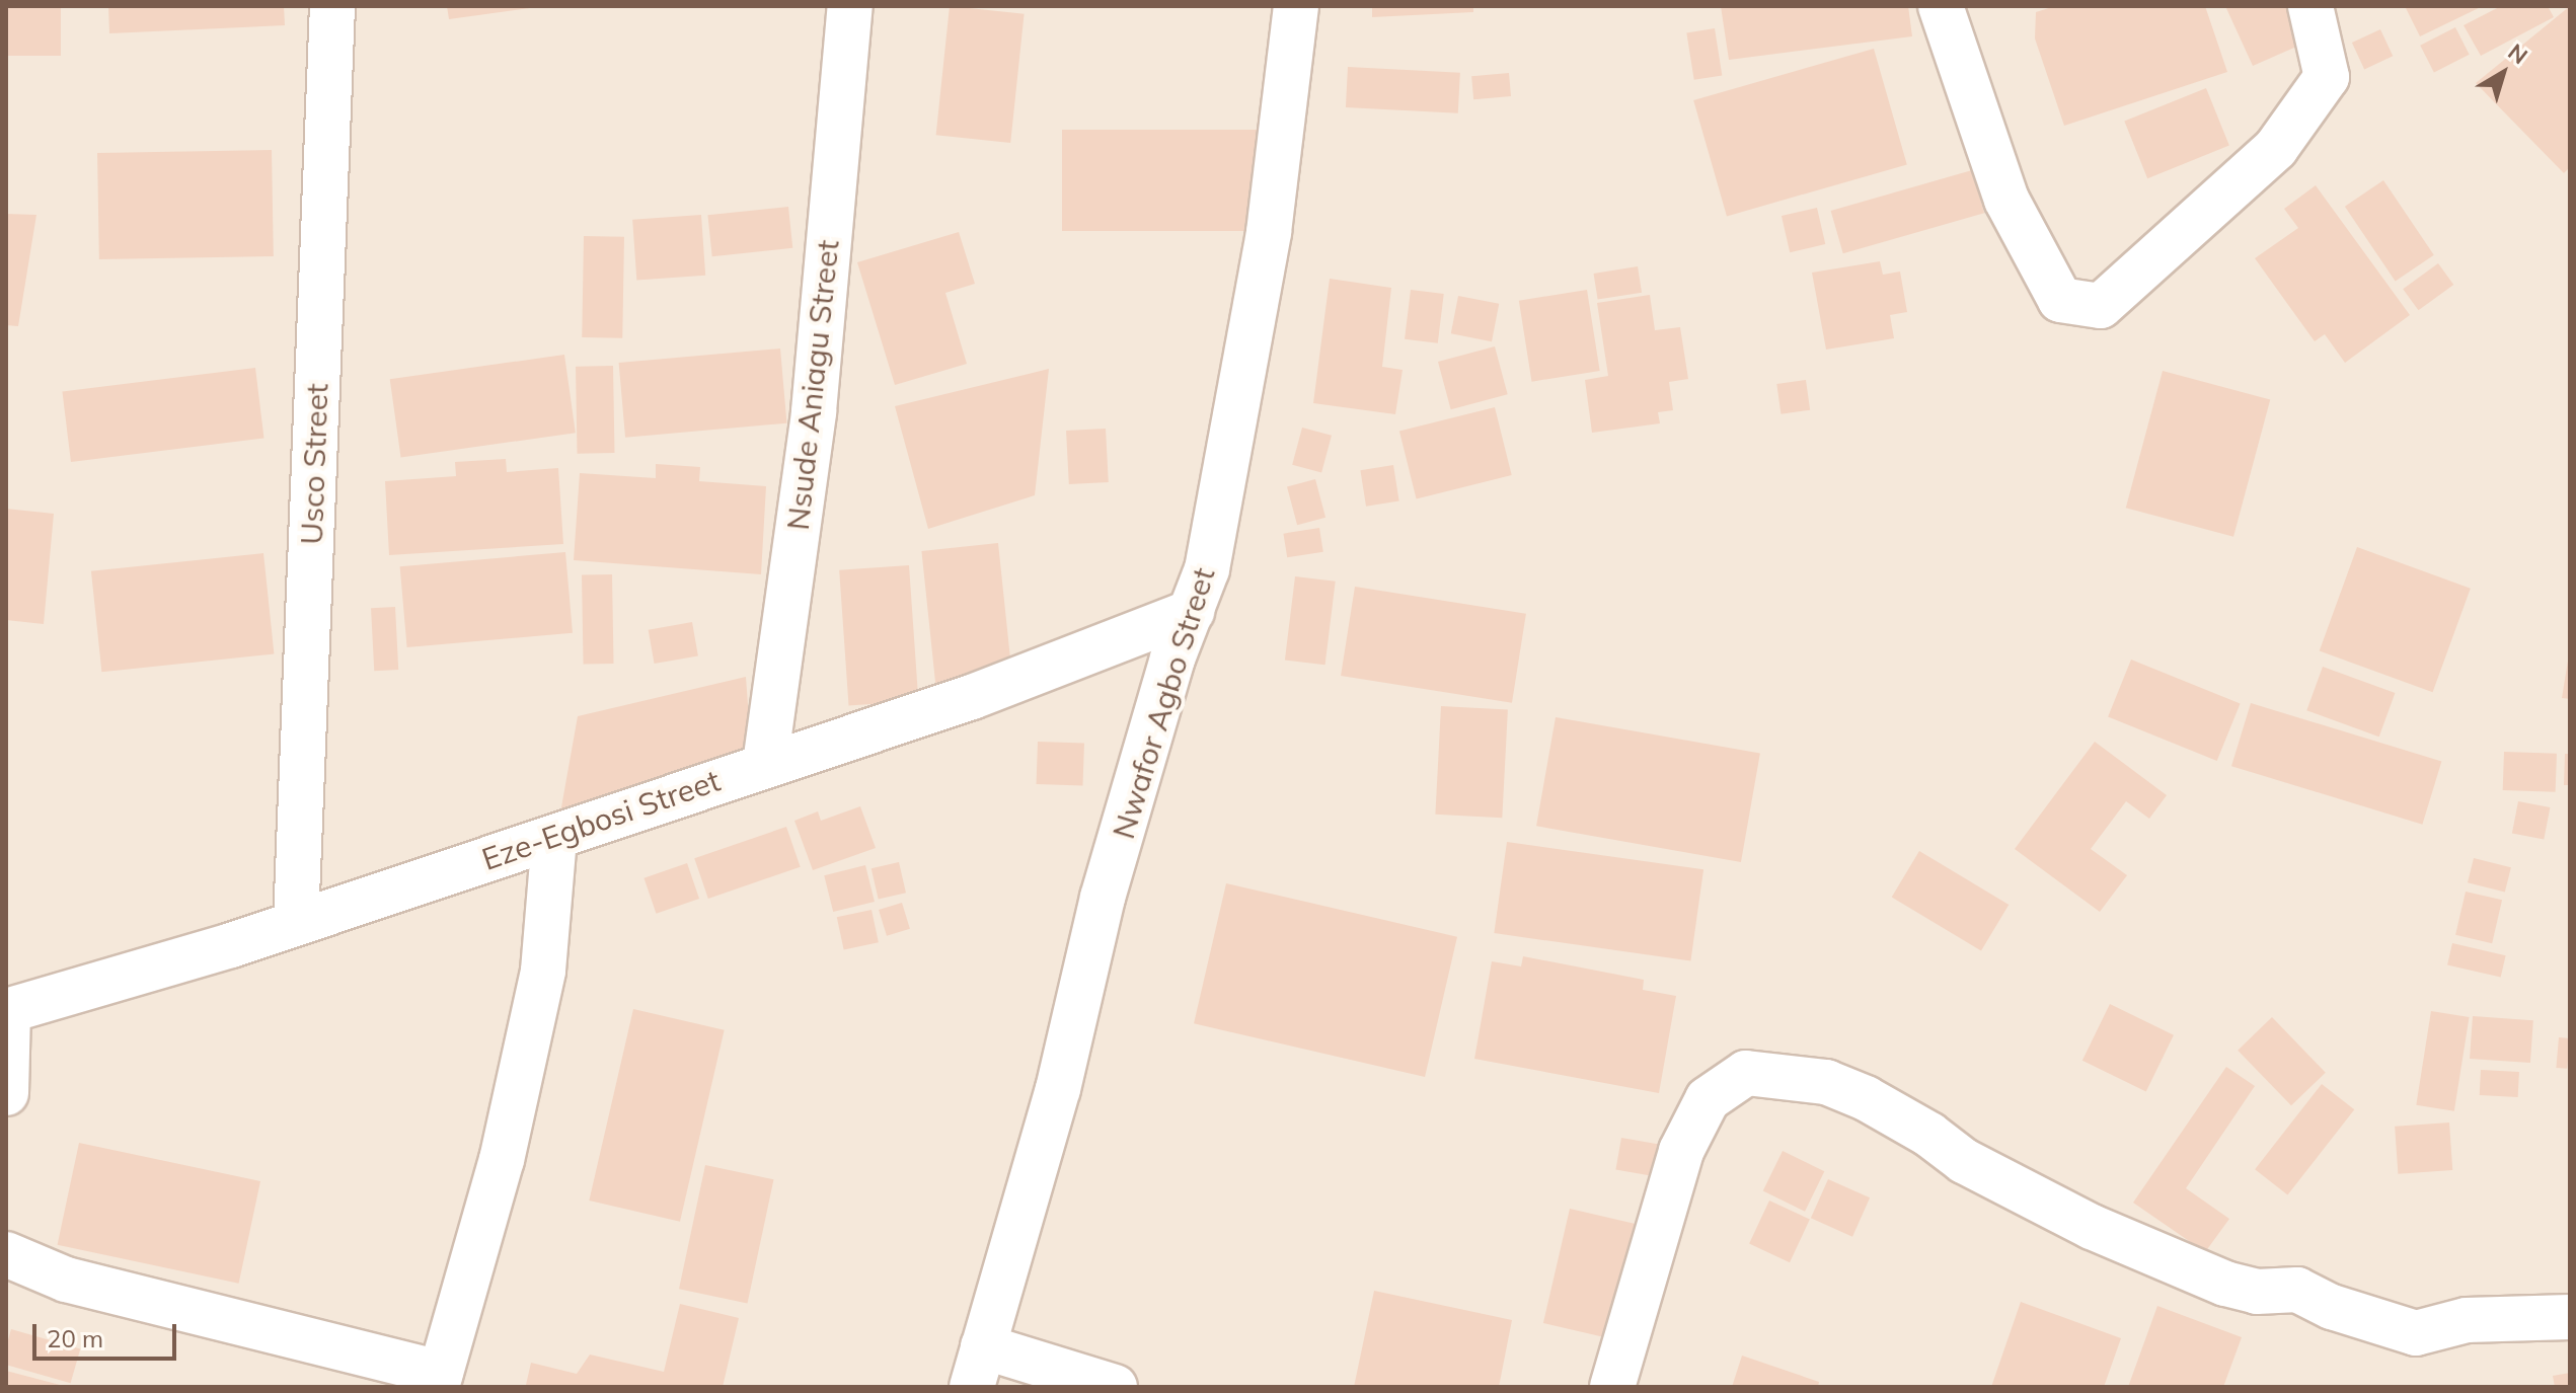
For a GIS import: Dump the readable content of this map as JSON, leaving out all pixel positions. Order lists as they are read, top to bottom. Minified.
{"streets":{"street":["Nsude Aniagu Street","Usco Street","Nwafor Agbo Street","Eze-Egbosi Street"]},"crossings":[["Nsude Aniagu Street","Eze-Egbosi Street"],["Usco Street","Eze-Egbosi Street"],["Nwafor Agbo Street","Eze-Egbosi Street"]],"scale_bar":"20 m","north":"top right"}
